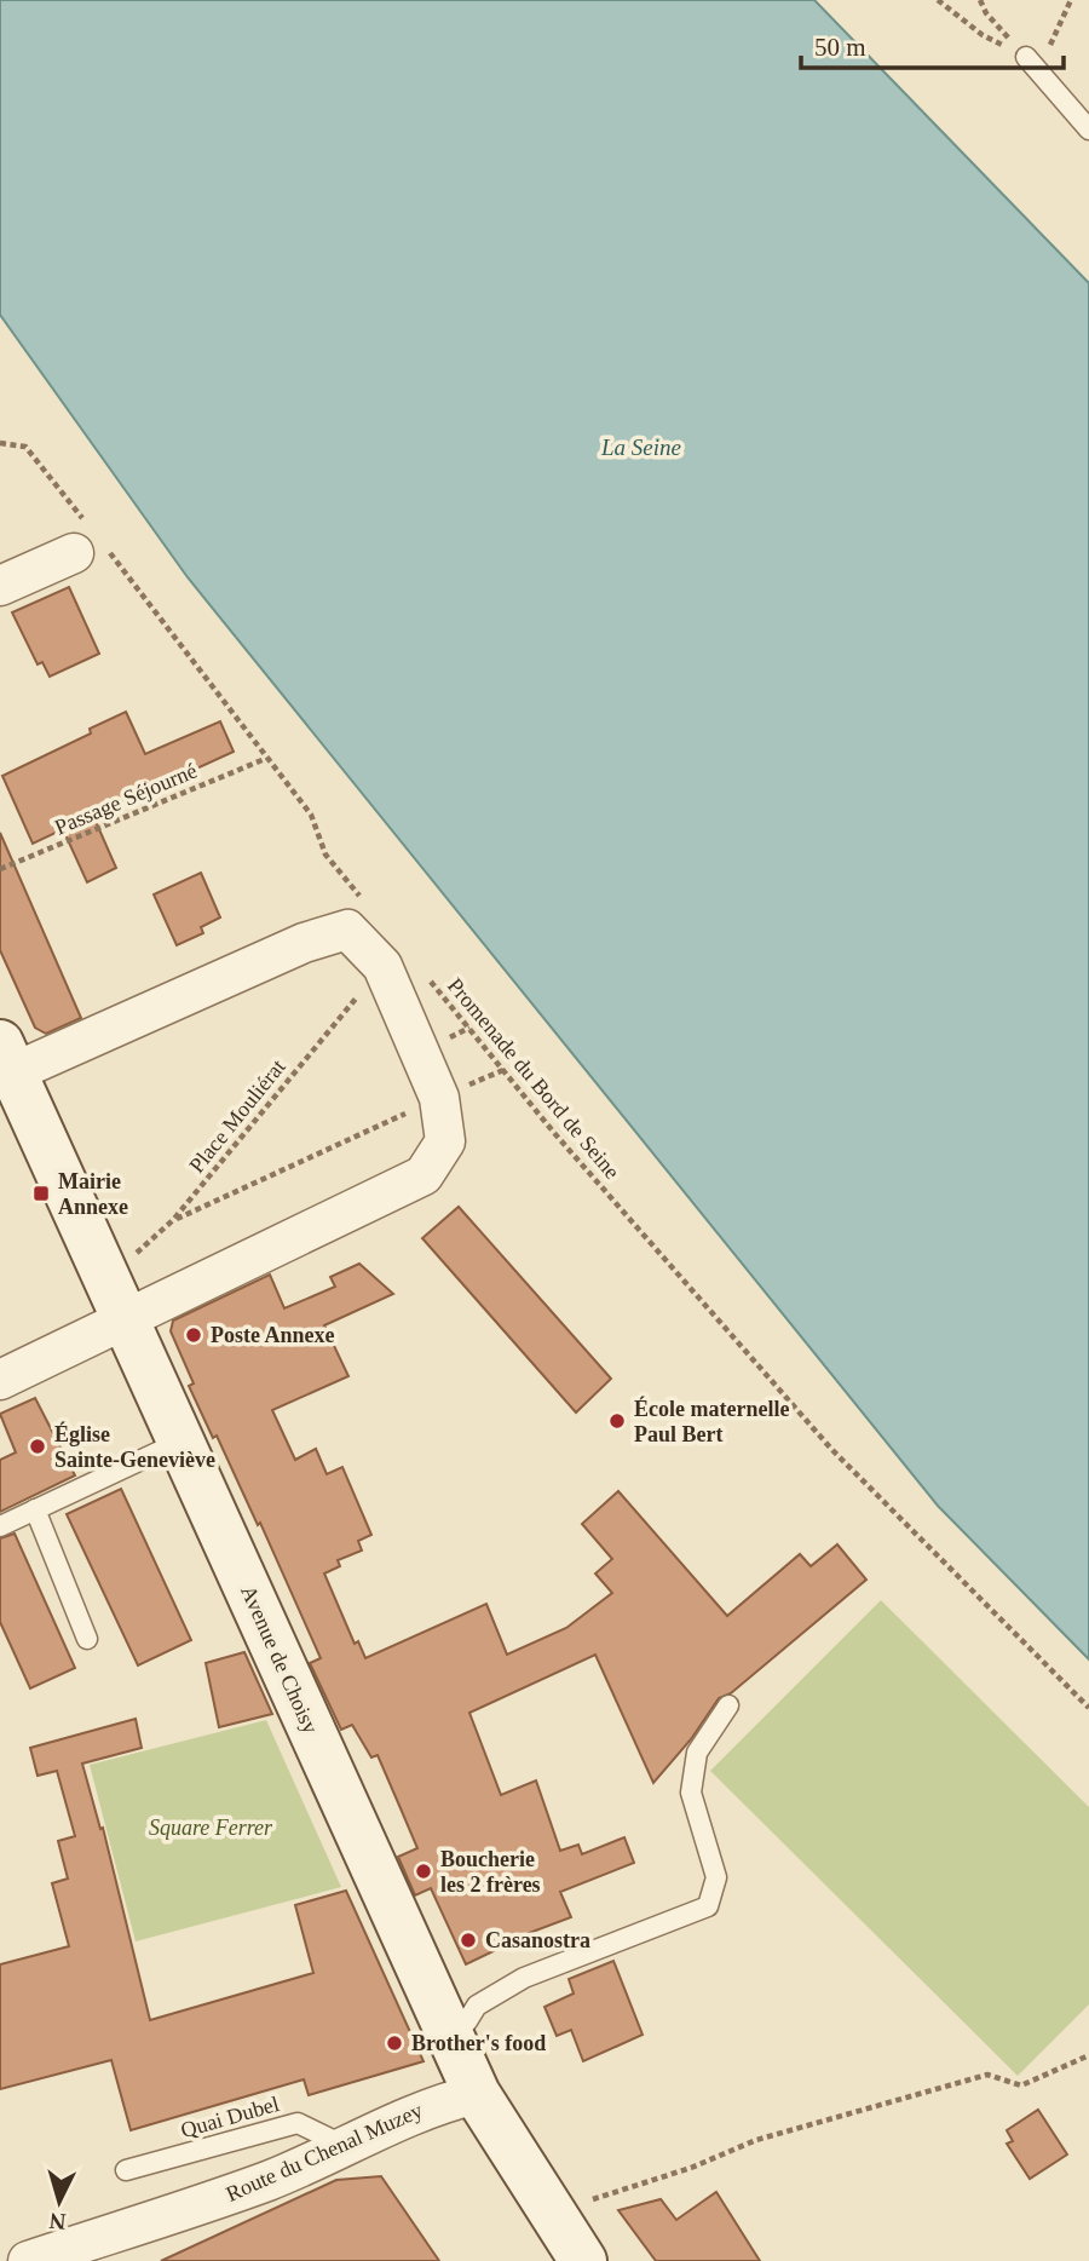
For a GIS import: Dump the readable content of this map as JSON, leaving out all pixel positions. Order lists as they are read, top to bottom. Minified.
{"streets":{"main road":["Avenue de Choisy"],"street":["Route du Chenal Muzey"],"lane":["Quai Dubel"],"path":["Passage Séjourné","Promenade du Bord de Seine","Place Mouliérat"]},"crossings":[["Place Mouliérat","Avenue de Choisy"],["Avenue de Choisy","Route du Chenal Muzey"],["Quai Dubel","Route du Chenal Muzey"]],"water":["La Seine"],"parks":["Square Ferrer"],"places":{"transit":["Mairie Annexe"],"other":["Poste Annexe","École maternelle Paul Bert","Église Sainte-Geneviève","Boucherie les 2 frères","Casanostra","Brother's food"]},"scale_bar":"50 m","north":"bottom"}
